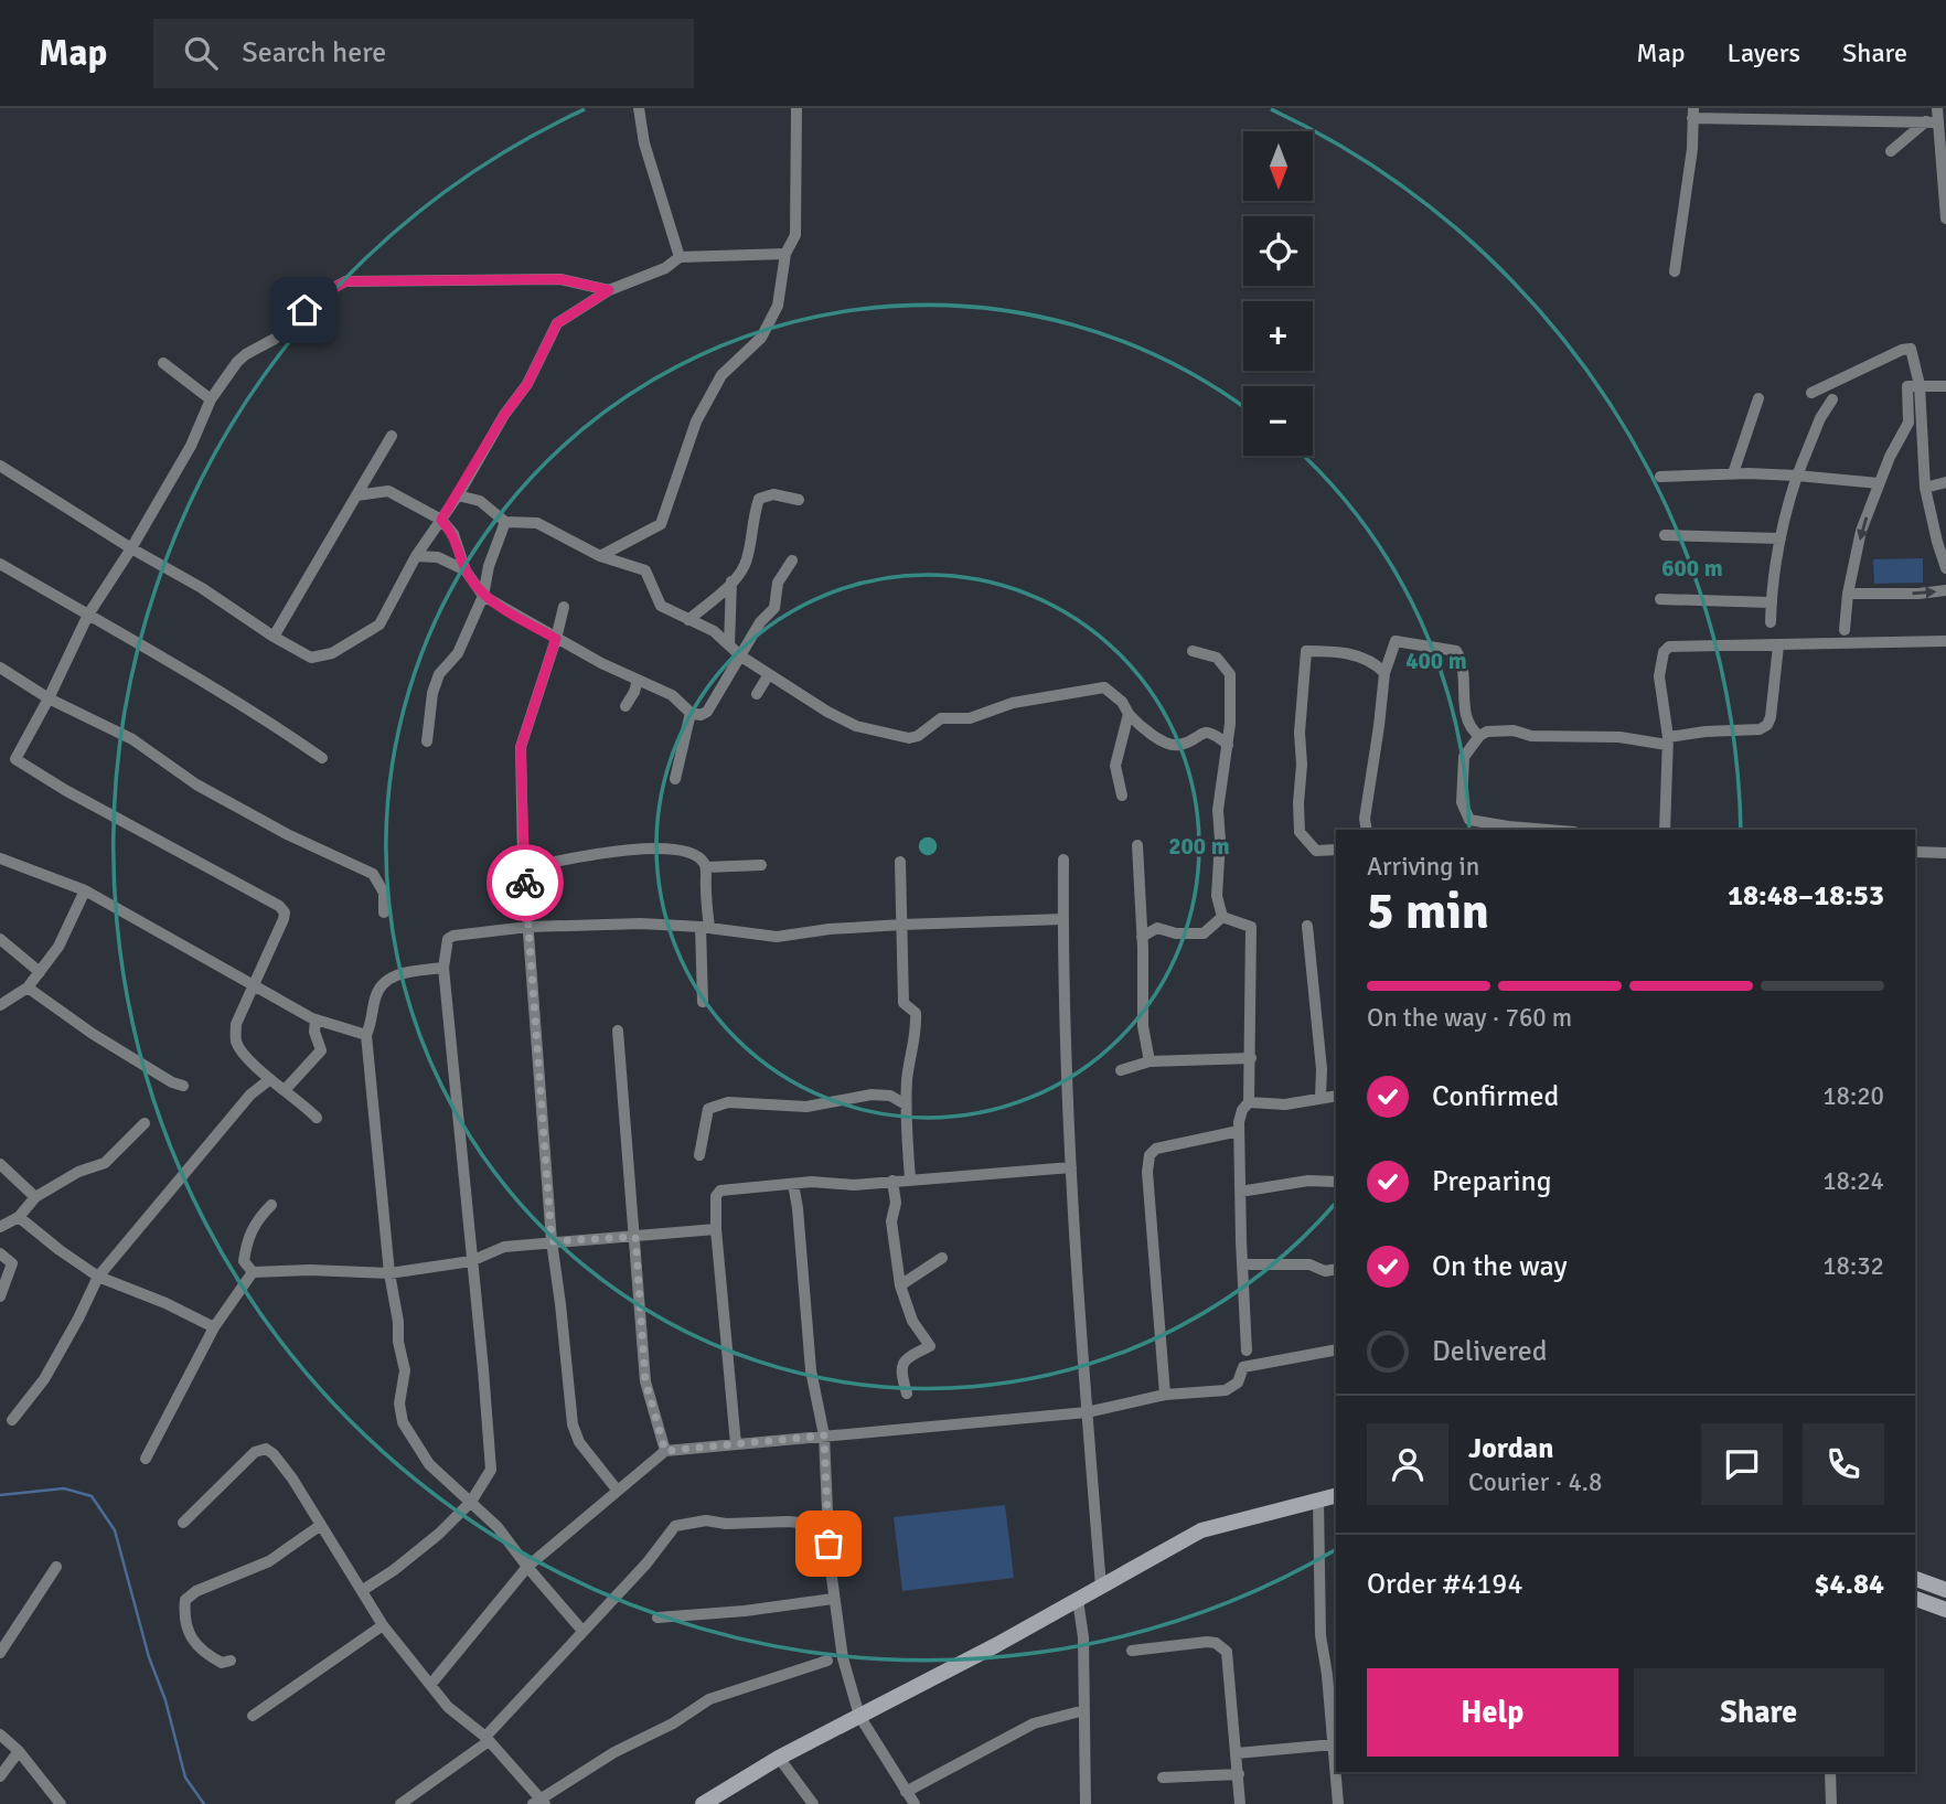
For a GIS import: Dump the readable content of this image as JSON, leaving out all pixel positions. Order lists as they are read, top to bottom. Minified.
{"north":"bottom","page":{"header":"Map","search":"Search here","nav":["Map","Layers","Share"],"map_buttons":["+","−"],"heading":["5 min","Arriving in","18:48–18:53"],"panel":["Jordan","Courier · 4.8","Order #4194","$4.84"],"bar":"On the way · 760 m","list":[["Confirmed","18:20"],["Preparing","18:24"],["On the way","18:32"],"Delivered"],"buttons":["Help","Share"]},"rings":["600 m","400 m","200 m"]}
